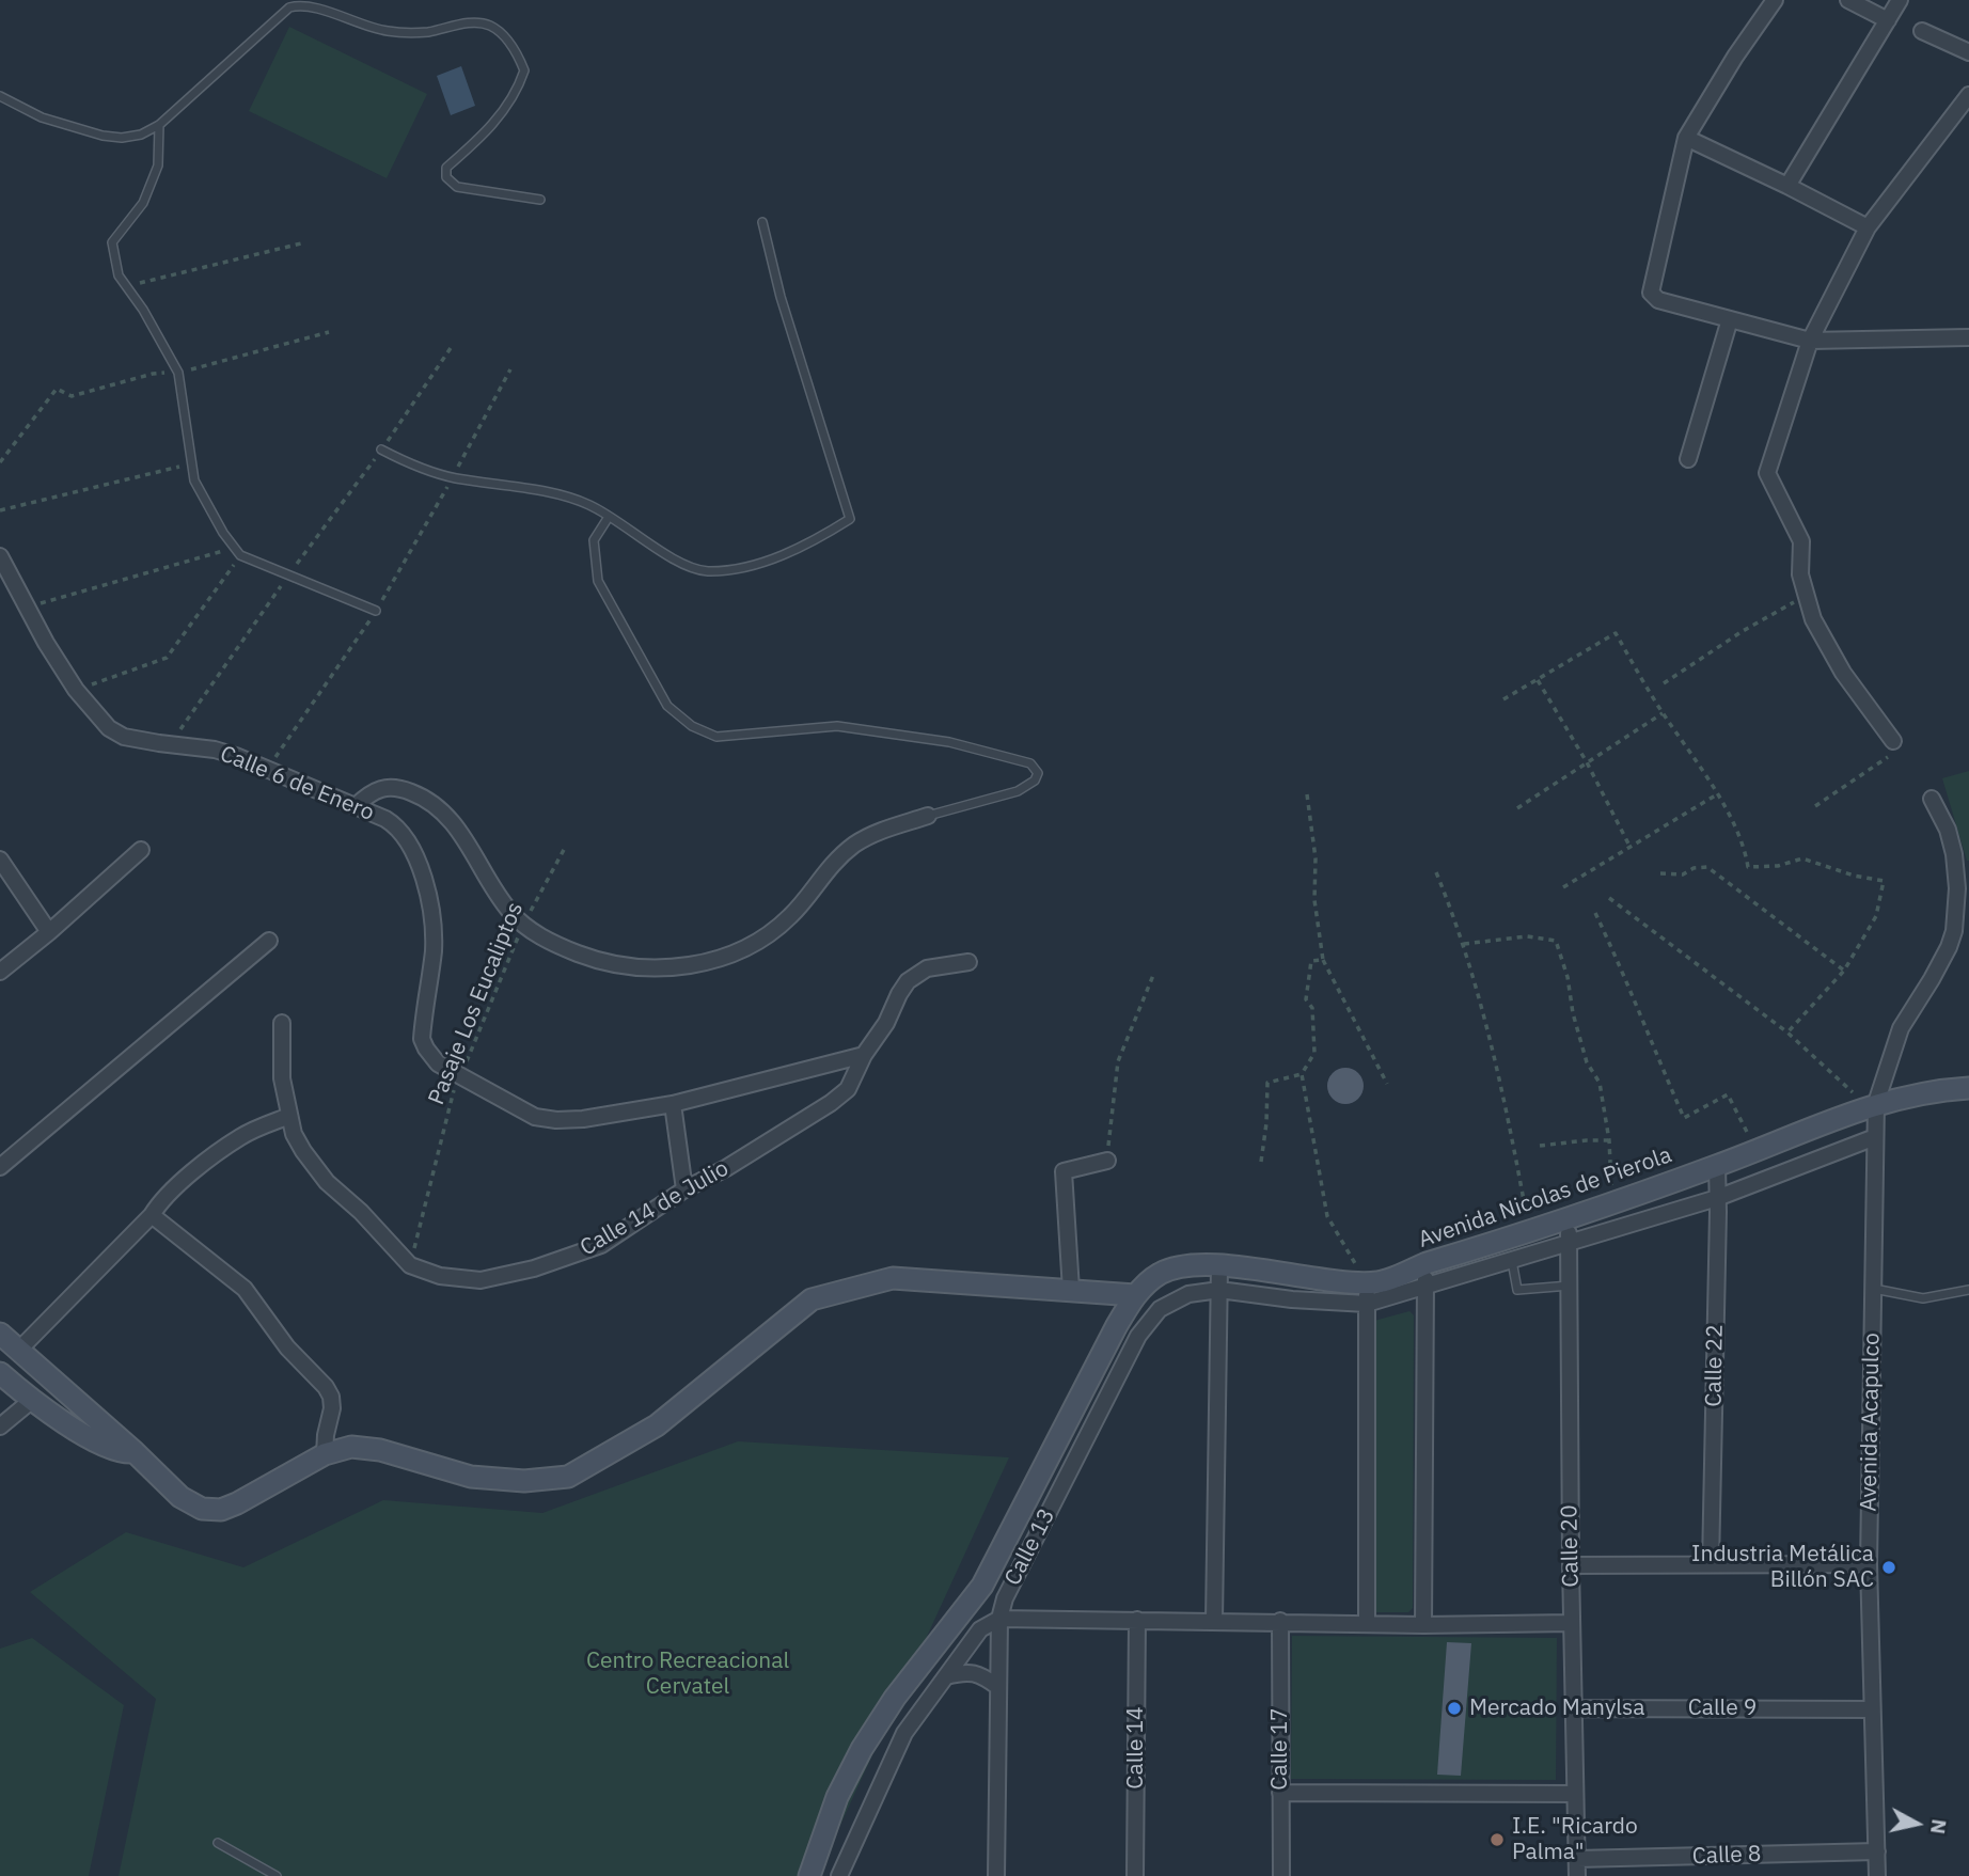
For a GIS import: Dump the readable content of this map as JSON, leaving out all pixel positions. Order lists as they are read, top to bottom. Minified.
{"streets":{"street":["Calle 6 de Enero","Avenida Nicolas de Pierola","Calle 14 de Julio","Calle 22","Avenida Acapulco","Calle 20","Calle 13","Calle 9","Calle 14","Calle 17","Calle 8"],"path":["Pasaje Los Eucaliptos"]},"crossings":[["Calle 6 de Enero","Pasaje Los Eucaliptos"],["Calle 6 de Enero","Calle 14 de Julio"],["Pasaje Los Eucaliptos","Calle 14 de Julio"],["Avenida Nicolas de Pierola","Calle 22"],["Avenida Nicolas de Pierola","Avenida Acapulco"],["Avenida Nicolas de Pierola","Calle 20"],["Avenida Nicolas de Pierola","Calle 13"],["Calle 22","Calle 13"],["Avenida Acapulco","Calle 13"],["Avenida Acapulco","Calle 9"],["Avenida Acapulco","Calle 8"],["Calle 20","Calle 13"],["Calle 20","Calle 9"],["Calle 20","Calle 8"]],"parks":["Centro Recreacional Cervatel"],"places":["Industria Metálica Billón SAC","Mercado Manylsa","I.E. \"Ricardo Palma\""],"north":"right"}
